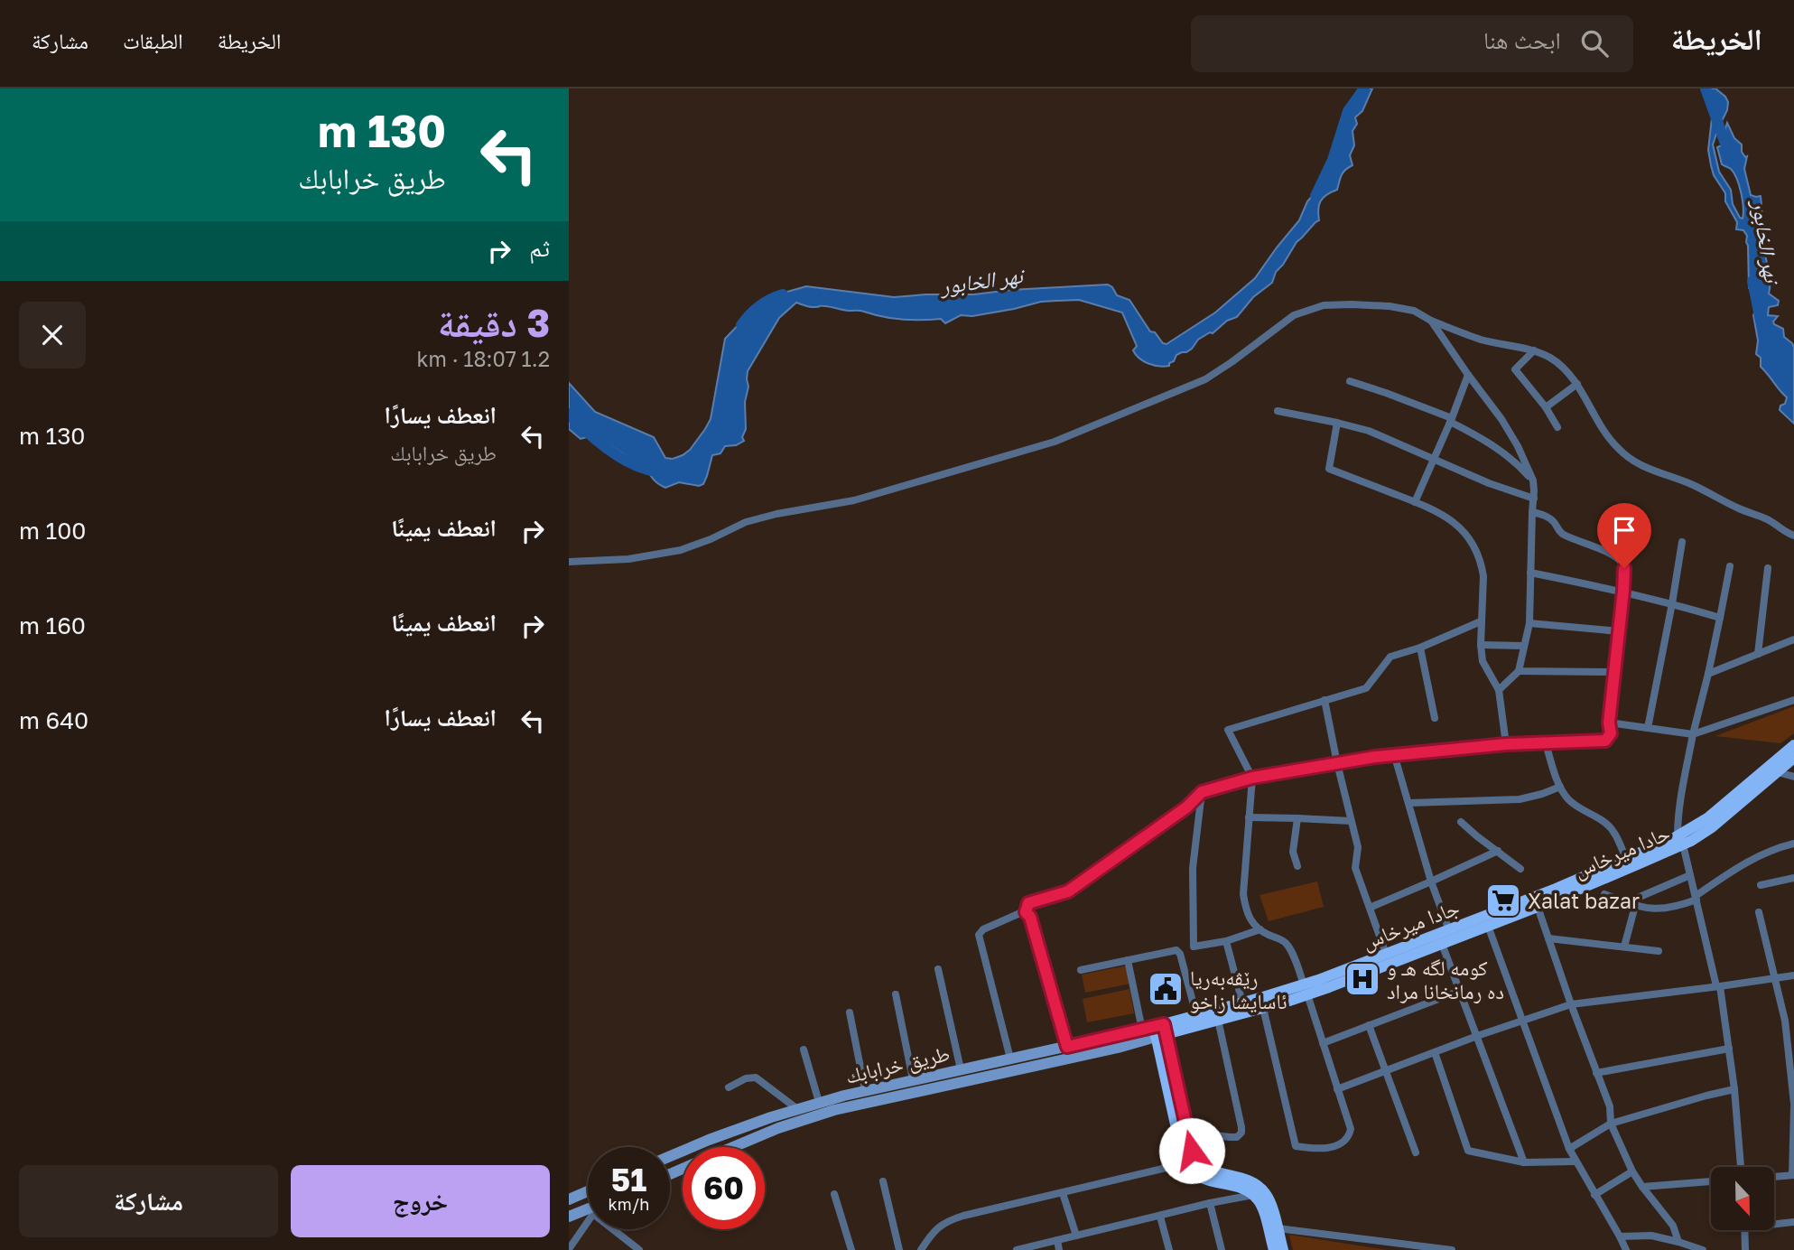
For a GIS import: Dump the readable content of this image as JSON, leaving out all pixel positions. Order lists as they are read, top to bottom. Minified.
{"streets":{"main road":["حادا ميرخاس","جادا ميرخاس","طريق خرابابك"]},"crossings":[["حادا ميرخاس","جادا ميرخاس"],["حادا ميرخاس","طريق خرابابك"],["جادا ميرخاس","طريق خرابابك"]],"water":["نهر الخابور"],"places":{"supermarket":["Xalat bazar"],"hospital":["كومه لگه هـ و ده رمانخانا مراد"],"public building":["رێڤه‌به‌ريا ئاسايشا زاخو"]},"north":"bottom","page":{"header":"الخريطة","search":"ابحث هنا","nav":["الخريطة","الطبقات","مشاركة"],"turn":["130 m","طريق خرابابك"],"then":"ثم","heading":["3 دقيقة","1.2 km · 18:07"],"list":[{"name":"انعطف يسارًا","note":"طريق خرابابك","value":"130 m"},{"name":"انعطف يمينًا","value":"100 m"},{"name":"انعطف يمينًا","value":"160 m"},{"name":"انعطف يسارًا","value":"640 m"}],"speed":"51 km/h","limit":"60","buttons":["خروج","مشاركة"]}}
